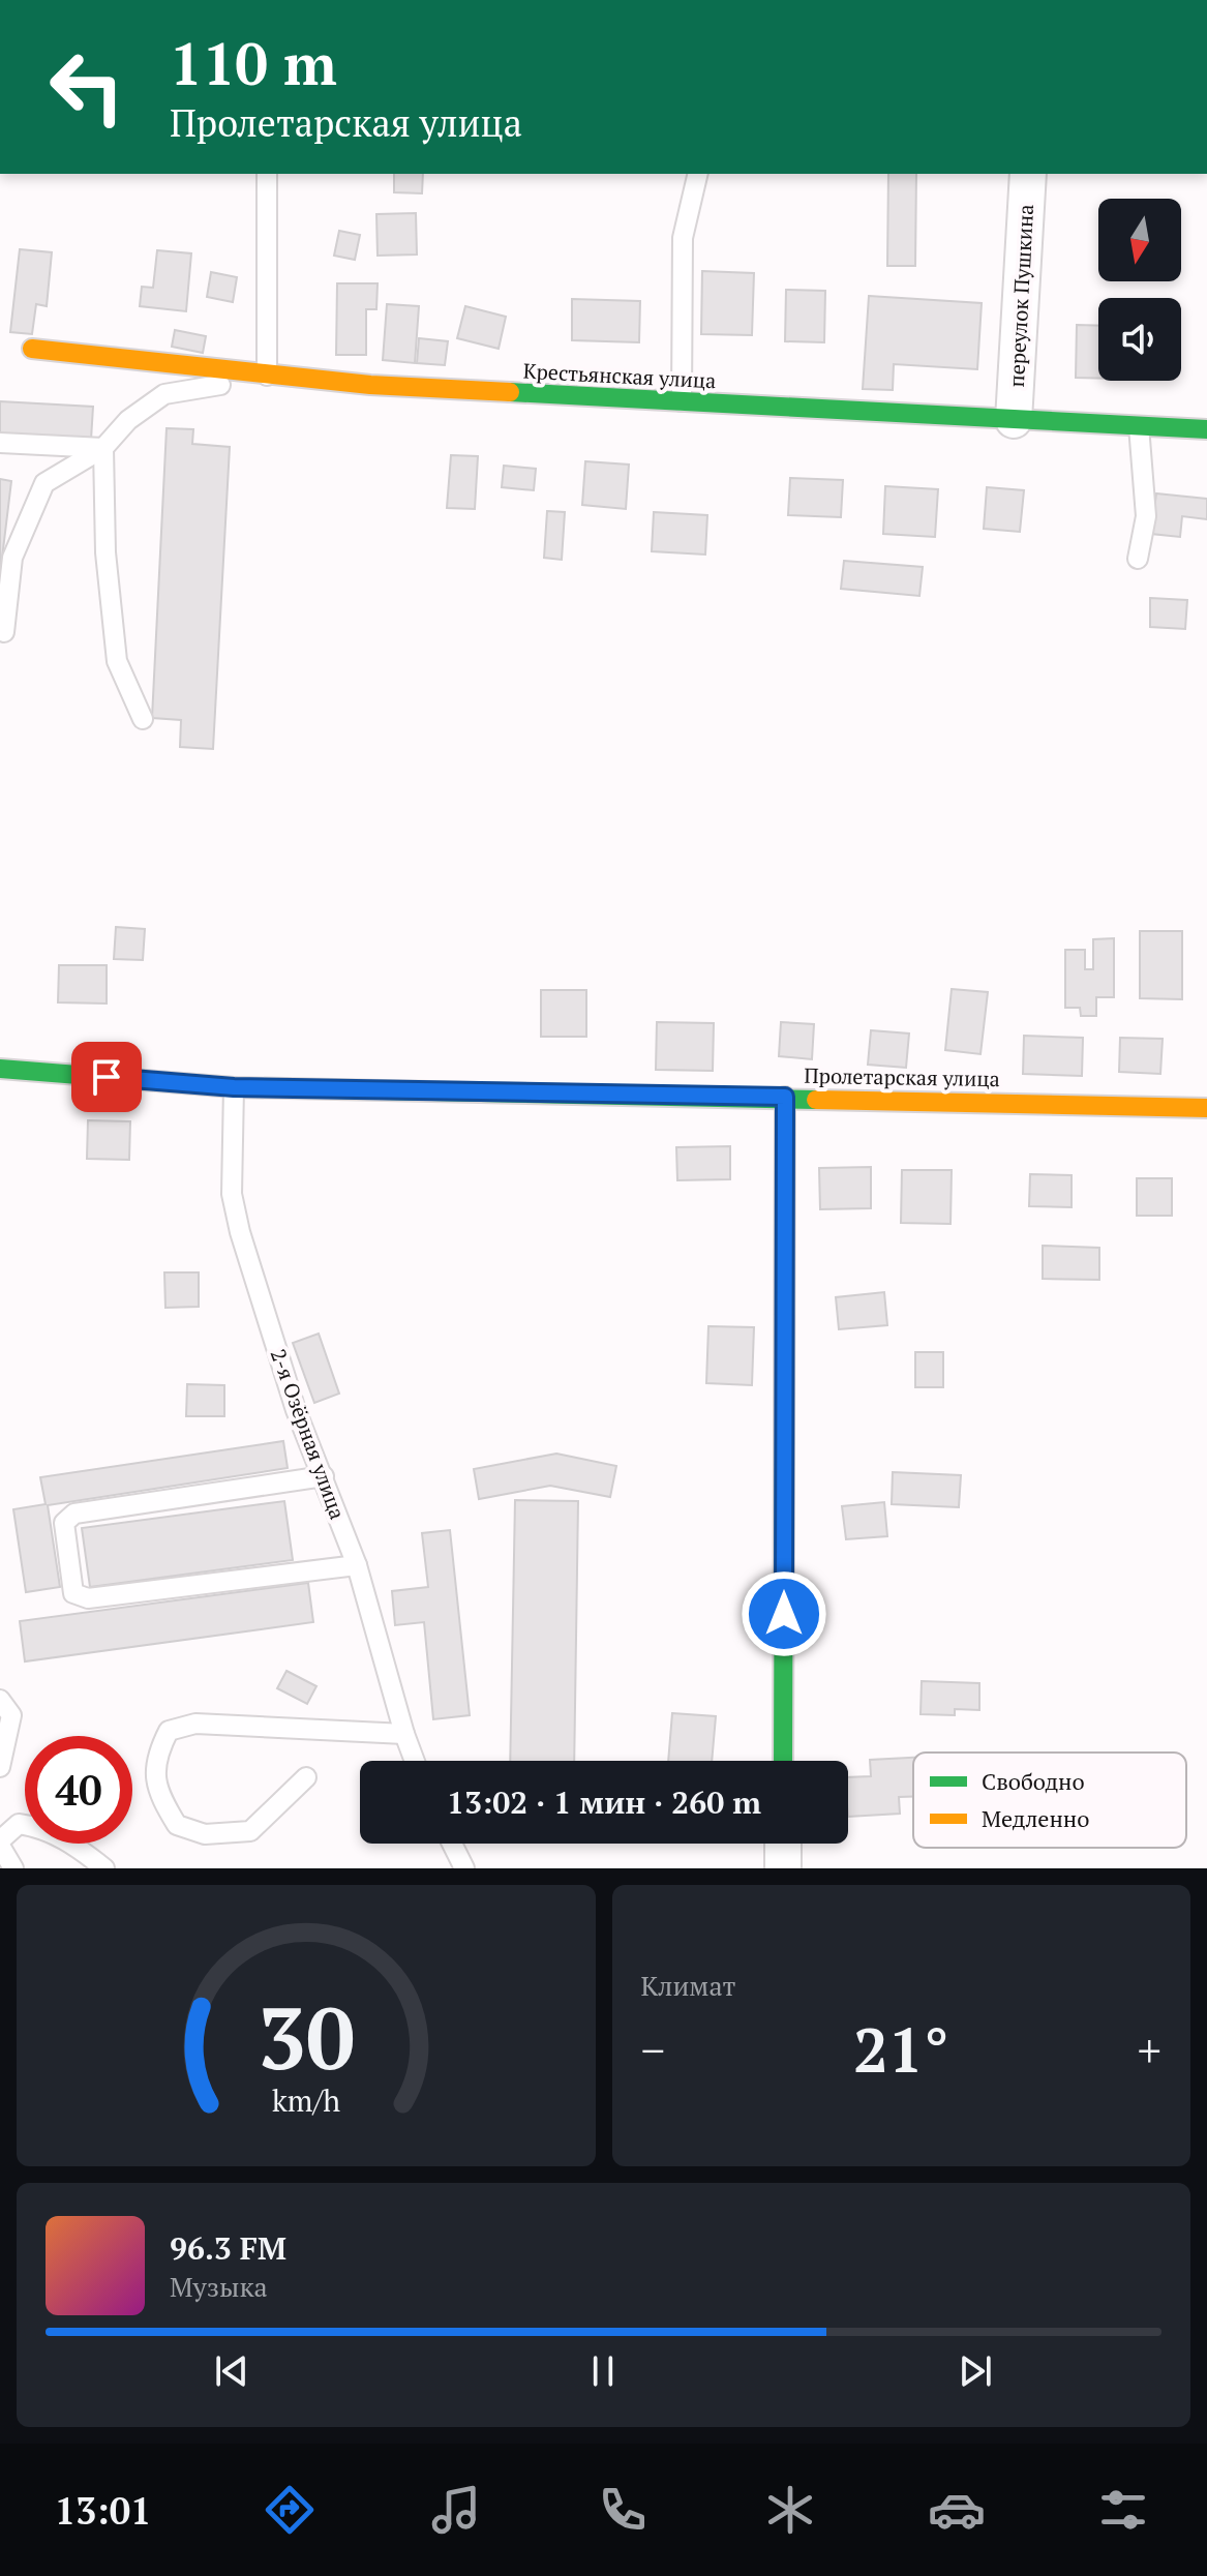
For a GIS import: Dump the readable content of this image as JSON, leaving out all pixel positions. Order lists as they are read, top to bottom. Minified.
{"streets":{"street":["переулок Пушкина","Крестьянская улица","Пролетарская улица"],"lane":["2-я Озёрная улица"]},"crossings":[["переулок Пушкина","Крестьянская улица"],["Пролетарская улица","2-я Озёрная улица"]],"legend":["Свободно","Медленно"],"north":"bottom","page":{"turn":["110 m","Пролетарская улица"],"limit":"40","trip":"13:02 · 1 мин · 260 m","tile":"Климат","heat":["−","21°","+"],"song":["96.3 FM","Музыка"],"tabs":"13:01","gauge":["30","km/h"]}}
